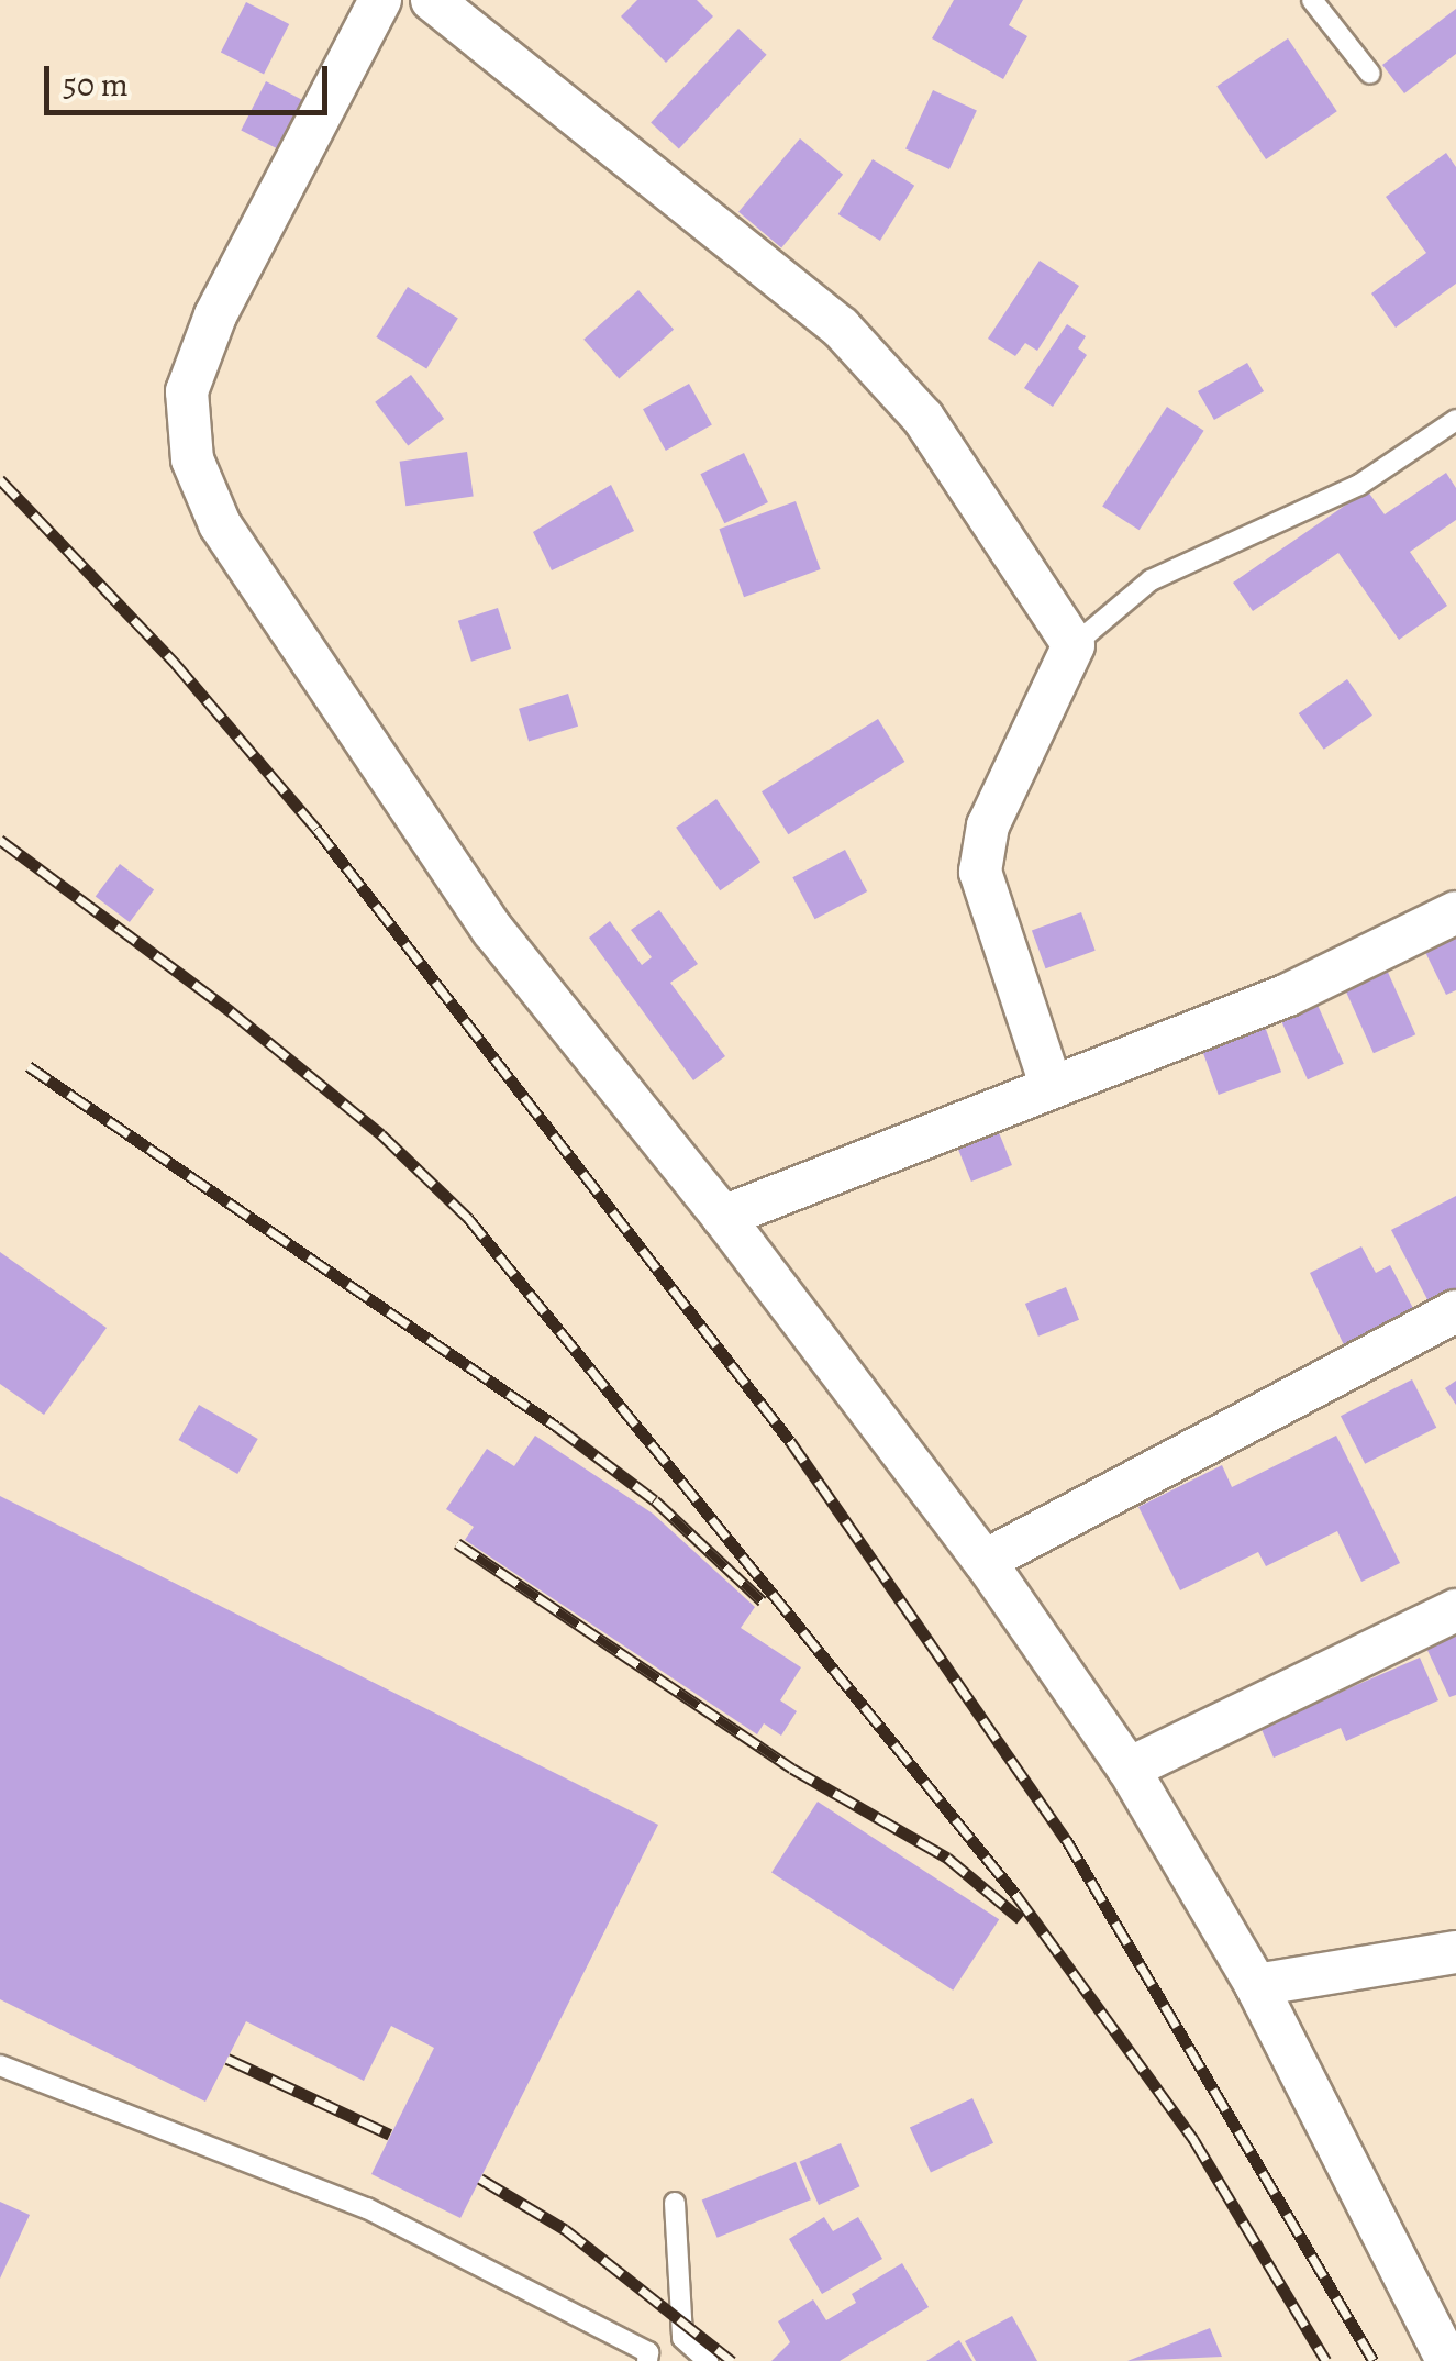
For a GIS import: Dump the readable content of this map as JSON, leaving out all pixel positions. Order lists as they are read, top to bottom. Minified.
{"scale_bar":"50 m"}
